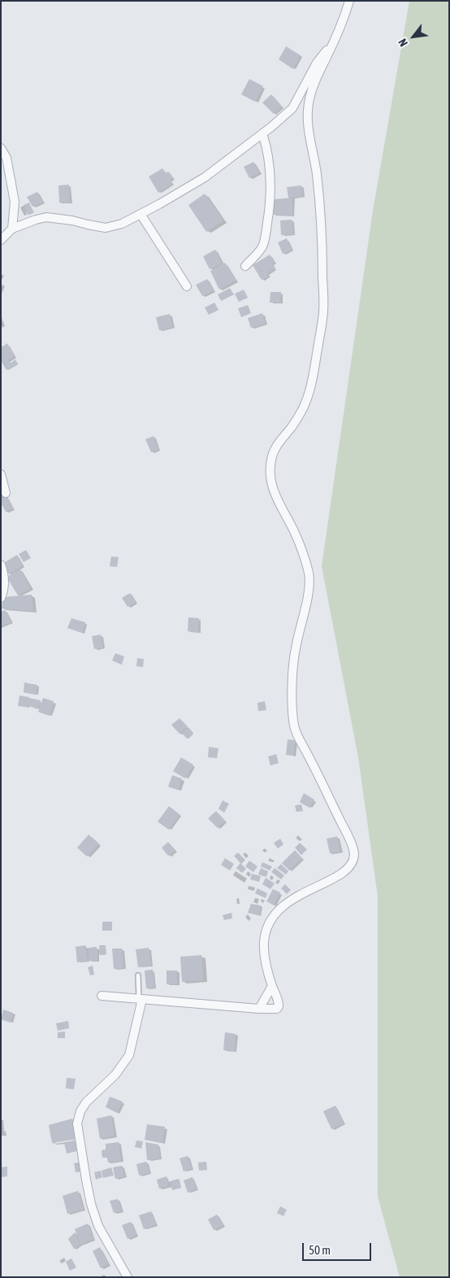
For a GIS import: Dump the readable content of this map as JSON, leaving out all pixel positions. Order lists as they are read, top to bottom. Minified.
{"scale_bar":"50 m","north":"bottom left"}
